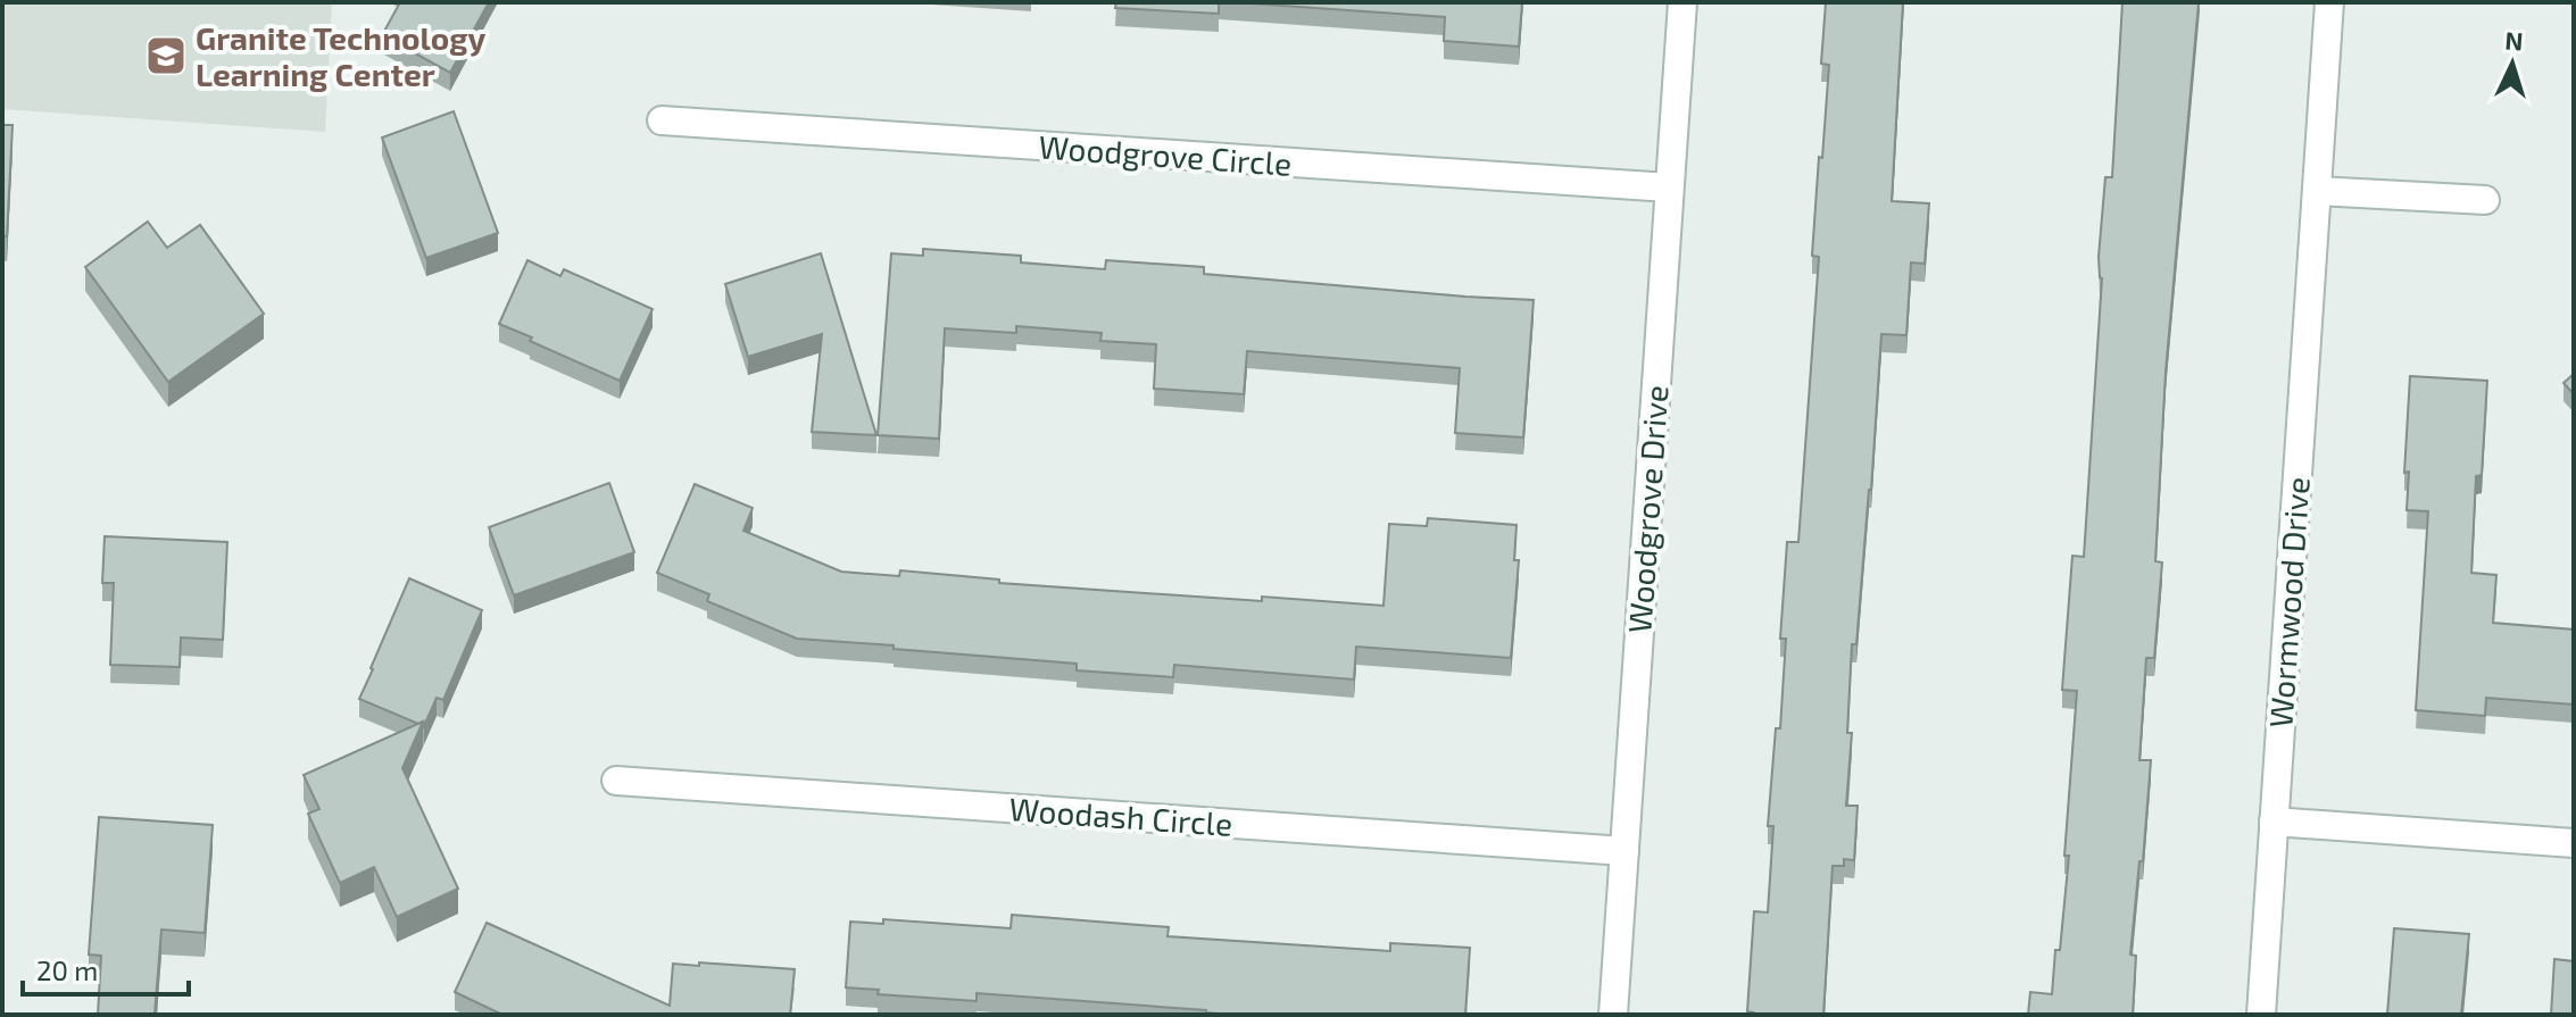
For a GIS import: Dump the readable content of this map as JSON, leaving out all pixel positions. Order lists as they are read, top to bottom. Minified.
{"streets":{"street":["Woodgrove Circle","Woodgrove Drive","Wormwood Drive","Woodash Circle"]},"crossings":[["Woodgrove Circle","Woodgrove Drive"],["Woodgrove Drive","Woodash Circle"]],"places":{"school or university":["Granite Technology Learning Center"]},"scale_bar":"20 m","north":"top"}
